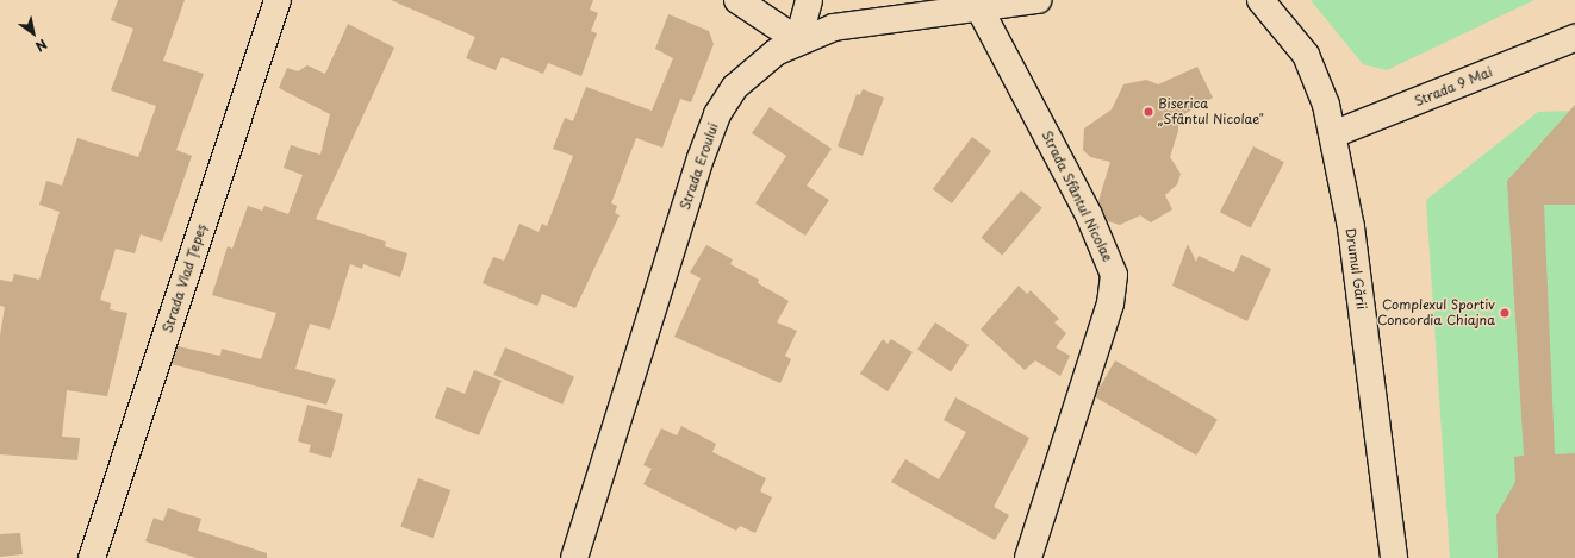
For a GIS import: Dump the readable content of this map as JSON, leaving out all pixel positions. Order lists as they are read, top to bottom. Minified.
{"streets":{"street":["Strada 9 Mai","Strada Eroului","Strada Sfântul Nicolae","Drumul Gării","Strada Vlad Țepeș"]},"crossings":[["Strada 9 Mai","Drumul Gării"],["Strada Eroului","Strada Sfântul Nicolae"]],"places":["Biserica „Sfântul Nicolae\"","Complexul Sportiv Concordia Chiajna"],"north":"bottom right"}
